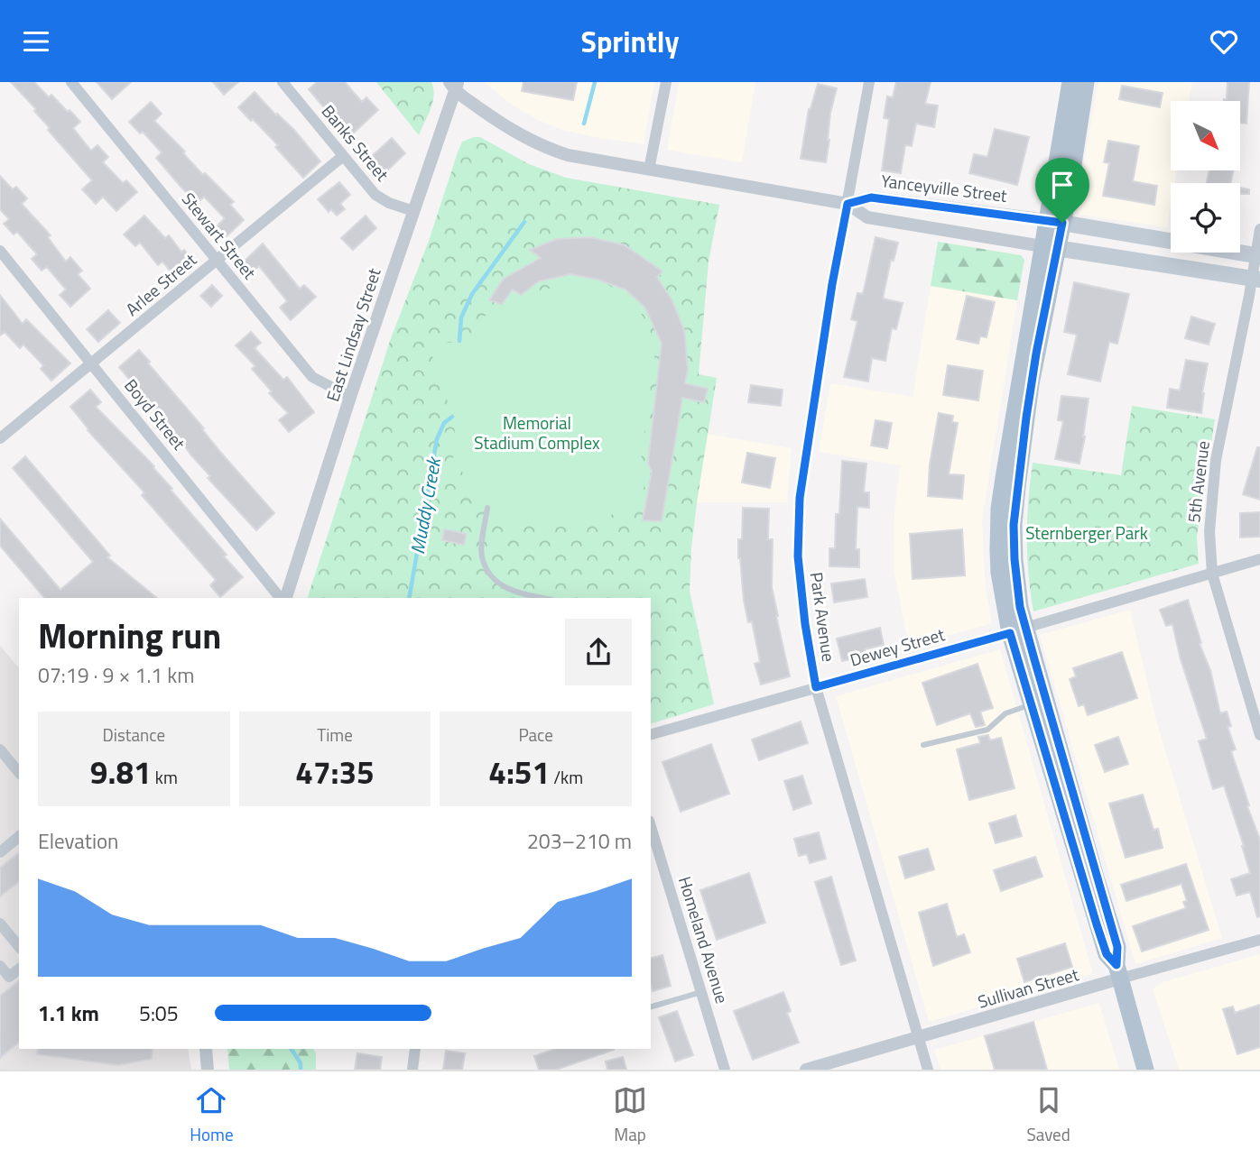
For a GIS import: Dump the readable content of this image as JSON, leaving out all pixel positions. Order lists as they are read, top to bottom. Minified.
{"streets":{"main road":["Yanceyville Street"],"street":["Banks Street","Stewart Street","Arlee Street","East Lindsay Street","Boyd Street","5th Avenue","Park Avenue","Dewey Street","Homeland Avenue","Sullivan Street"]},"crossings":[["Banks Street","Arlee Street"],["Banks Street","East Lindsay Street"],["Yanceyville Street","East Lindsay Street"],["Yanceyville Street","5th Avenue"],["Yanceyville Street","Park Avenue"],["Stewart Street","Arlee Street"],["Stewart Street","East Lindsay Street"],["Arlee Street","Boyd Street"],["5th Avenue","Dewey Street"],["Park Avenue","Dewey Street"],["Park Avenue","Sullivan Street"]],"water":["Muddy Creek"],"parks":["Memorial Stadium Complex","Sternberger Park"],"north":"bottom right","page":{"header":"Sprintly","heading":["Morning run","07:19 · 9 × 1.1 km"],"stats":[["Distance","9.81 km"],["Time","47:35"],["Pace","4:51 /km"]],"chart":["Elevation","203–210 m"],"list":[{"name":"1.1 km","note":"5:05"}],"tabs":["Home","Map","Saved"]}}
